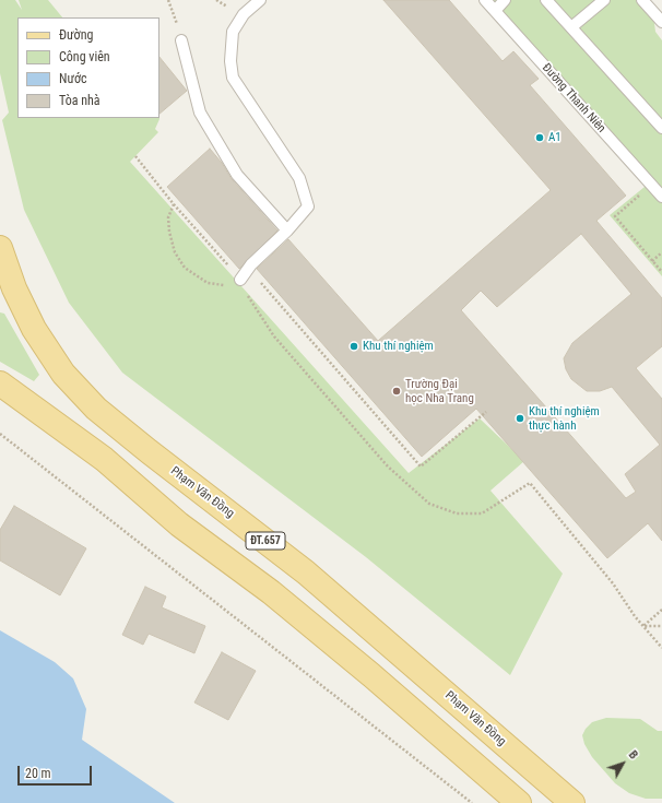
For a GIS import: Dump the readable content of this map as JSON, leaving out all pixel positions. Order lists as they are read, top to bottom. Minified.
{"streets":{"main road":["Phạm Văn Đồng","ĐT.657"],"lane":["Đường Thanh Niên"]},"places":["A1","Khu thí nghiệm","Trường Đại học Nha Trang","Khu thí nghiệm thực hành"],"legend":["Đường","Công viên","Nước","Tòa nhà"],"scale_bar":"20 m","north":"top right"}
